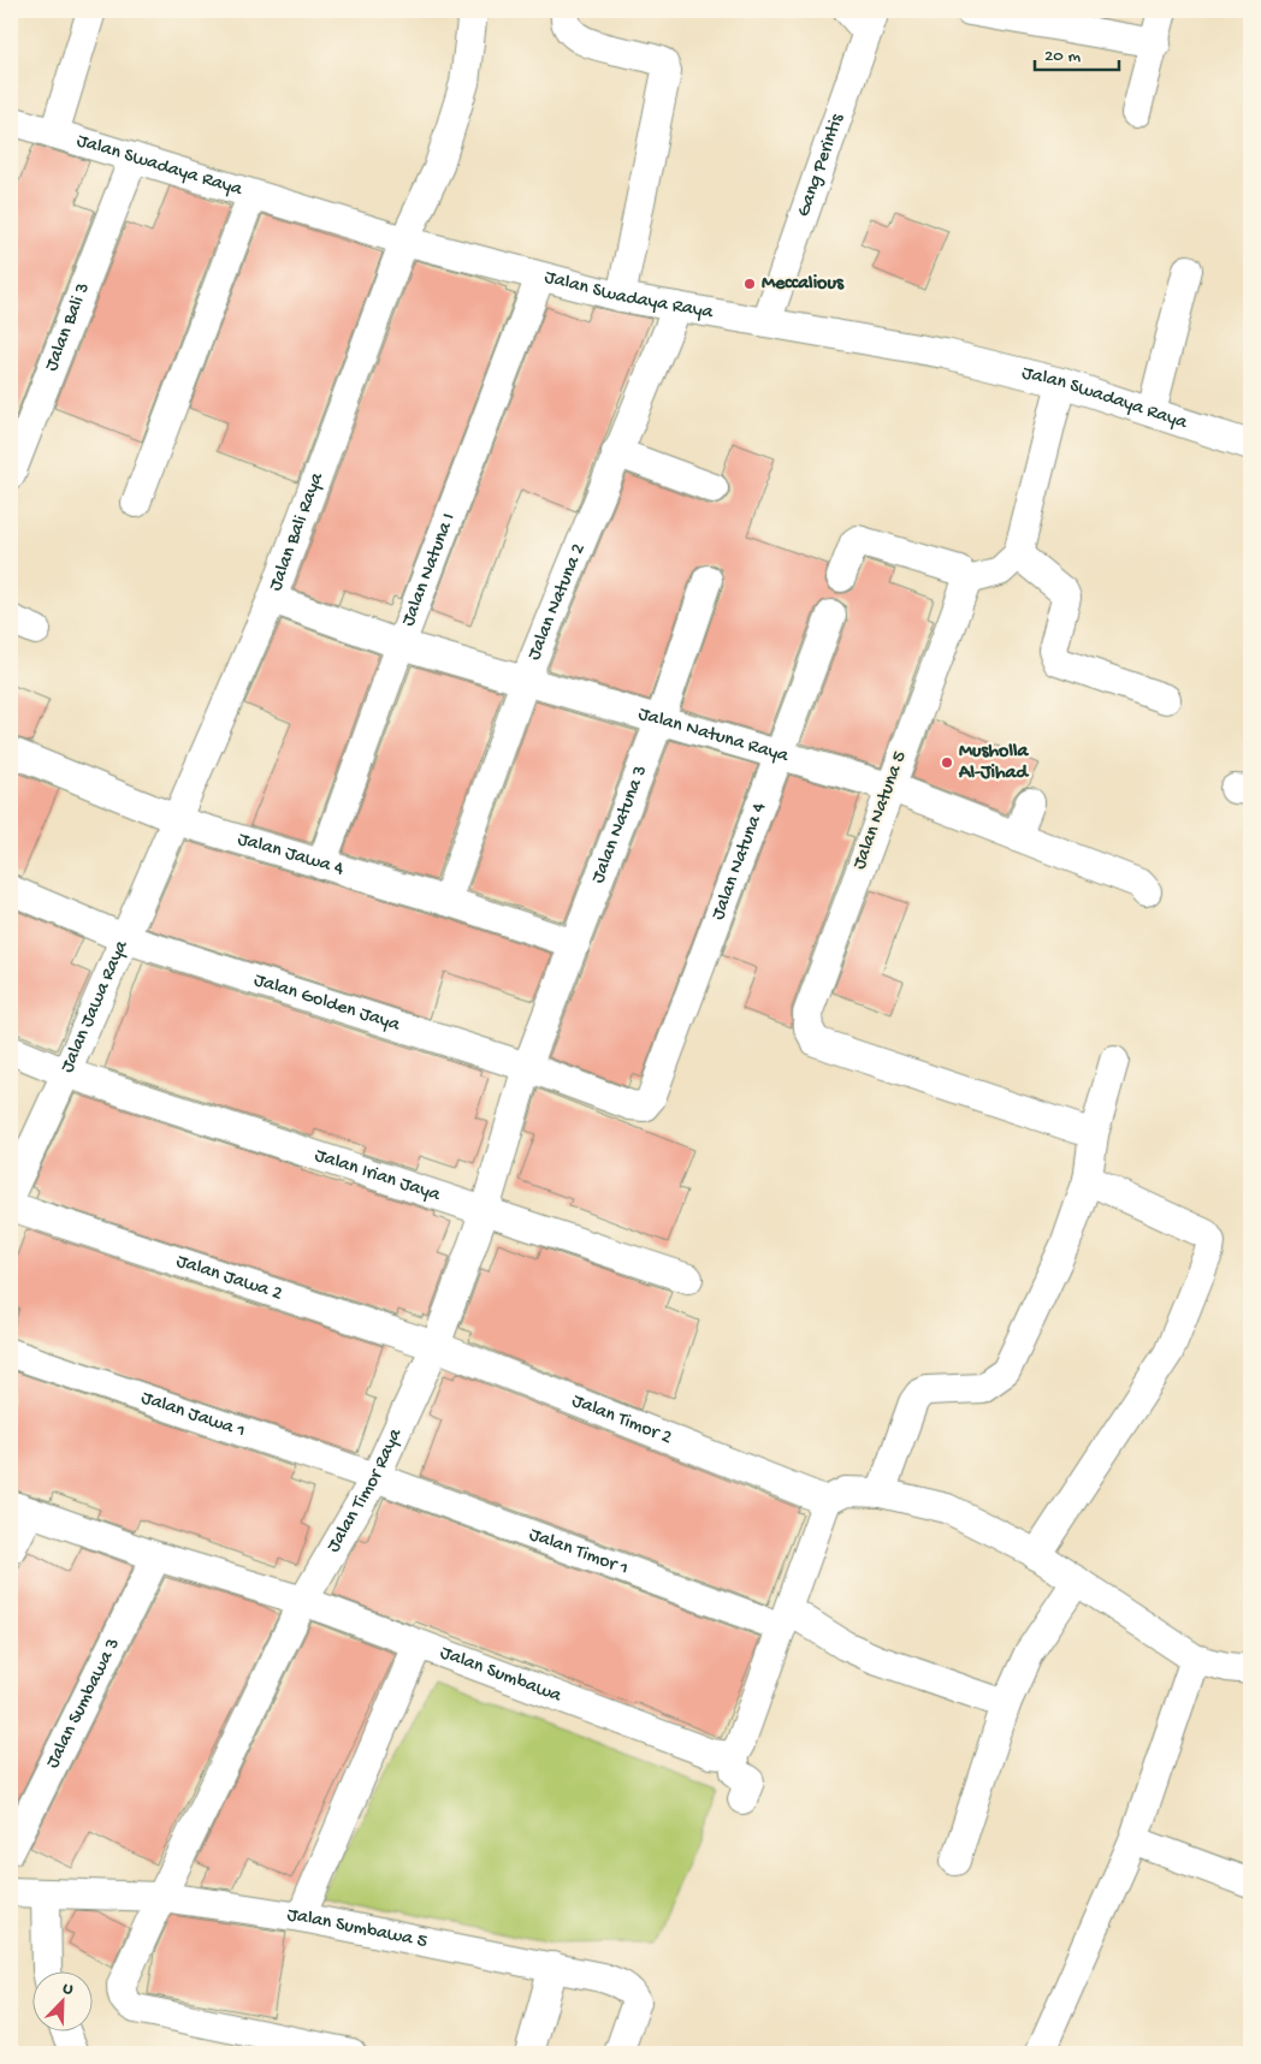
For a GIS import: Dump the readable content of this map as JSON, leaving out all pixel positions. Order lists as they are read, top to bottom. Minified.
{"streets":{"street":["Jalan Swadaya Raya","Gang Perintis","Jalan Bali 3","Jalan Bali Raya","Jalan Natuna I","Jalan Natuna 2","Jalan Natuna Raya","Jalan Natuna 5","Jalan Natuna 3","Jalan Jawa 4","Jalan Natuna 4","Jalan Golden Jaya","Jalan Jawa Raya","Jalan Irian Jaya","Jalan Jawa 2","Jalan Jawa 1","Jalan Timor 2","Jalan Timor Raya","Jalan Timor 1","Jalan Sumbawa","Jalan Sumbawa 3","Jalan Sumbawa 5"]},"crossings":[["Jalan Swadaya Raya","Gang Perintis"],["Jalan Swadaya Raya","Jalan Bali 3"],["Jalan Swadaya Raya","Jalan Bali Raya"],["Jalan Swadaya Raya","Jalan Natuna I"],["Jalan Swadaya Raya","Jalan Natuna 2"],["Jalan Bali Raya","Jalan Natuna Raya"],["Jalan Bali Raya","Jalan Jawa 4"],["Jalan Bali Raya","Jalan Jawa Raya"],["Jalan Natuna I","Jalan Natuna Raya"],["Jalan Natuna I","Jalan Jawa 4"],["Jalan Natuna 2","Jalan Natuna Raya"],["Jalan Natuna 2","Jalan Jawa 4"],["Jalan Natuna Raya","Jalan Natuna 5"],["Jalan Natuna Raya","Jalan Natuna 3"],["Jalan Natuna Raya","Jalan Natuna 4"],["Jalan Natuna 3","Jalan Jawa 4"],["Jalan Natuna 3","Jalan Golden Jaya"],["Jalan Natuna 3","Jalan Timor Raya"],["Jalan Jawa 4","Jalan Jawa Raya"],["Jalan Natuna 4","Jalan Golden Jaya"],["Jalan Golden Jaya","Jalan Jawa Raya"],["Jalan Golden Jaya","Jalan Timor Raya"],["Jalan Jawa Raya","Jalan Irian Jaya"],["Jalan Jawa Raya","Jalan Jawa 2"],["Jalan Irian Jaya","Jalan Timor Raya"],["Jalan Jawa 2","Jalan Timor 2"],["Jalan Jawa 2","Jalan Timor Raya"],["Jalan Jawa 1","Jalan Timor Raya"],["Jalan Jawa 1","Jalan Timor 1"],["Jalan Timor 2","Jalan Timor Raya"],["Jalan Timor Raya","Jalan Timor 1"],["Jalan Timor Raya","Jalan Sumbawa"],["Jalan Timor Raya","Jalan Sumbawa 5"],["Jalan Sumbawa","Jalan Sumbawa 3"]],"places":["Meccalious","Musholla Al-Jihad"],"scale_bar":"20 m","north":"top right"}
